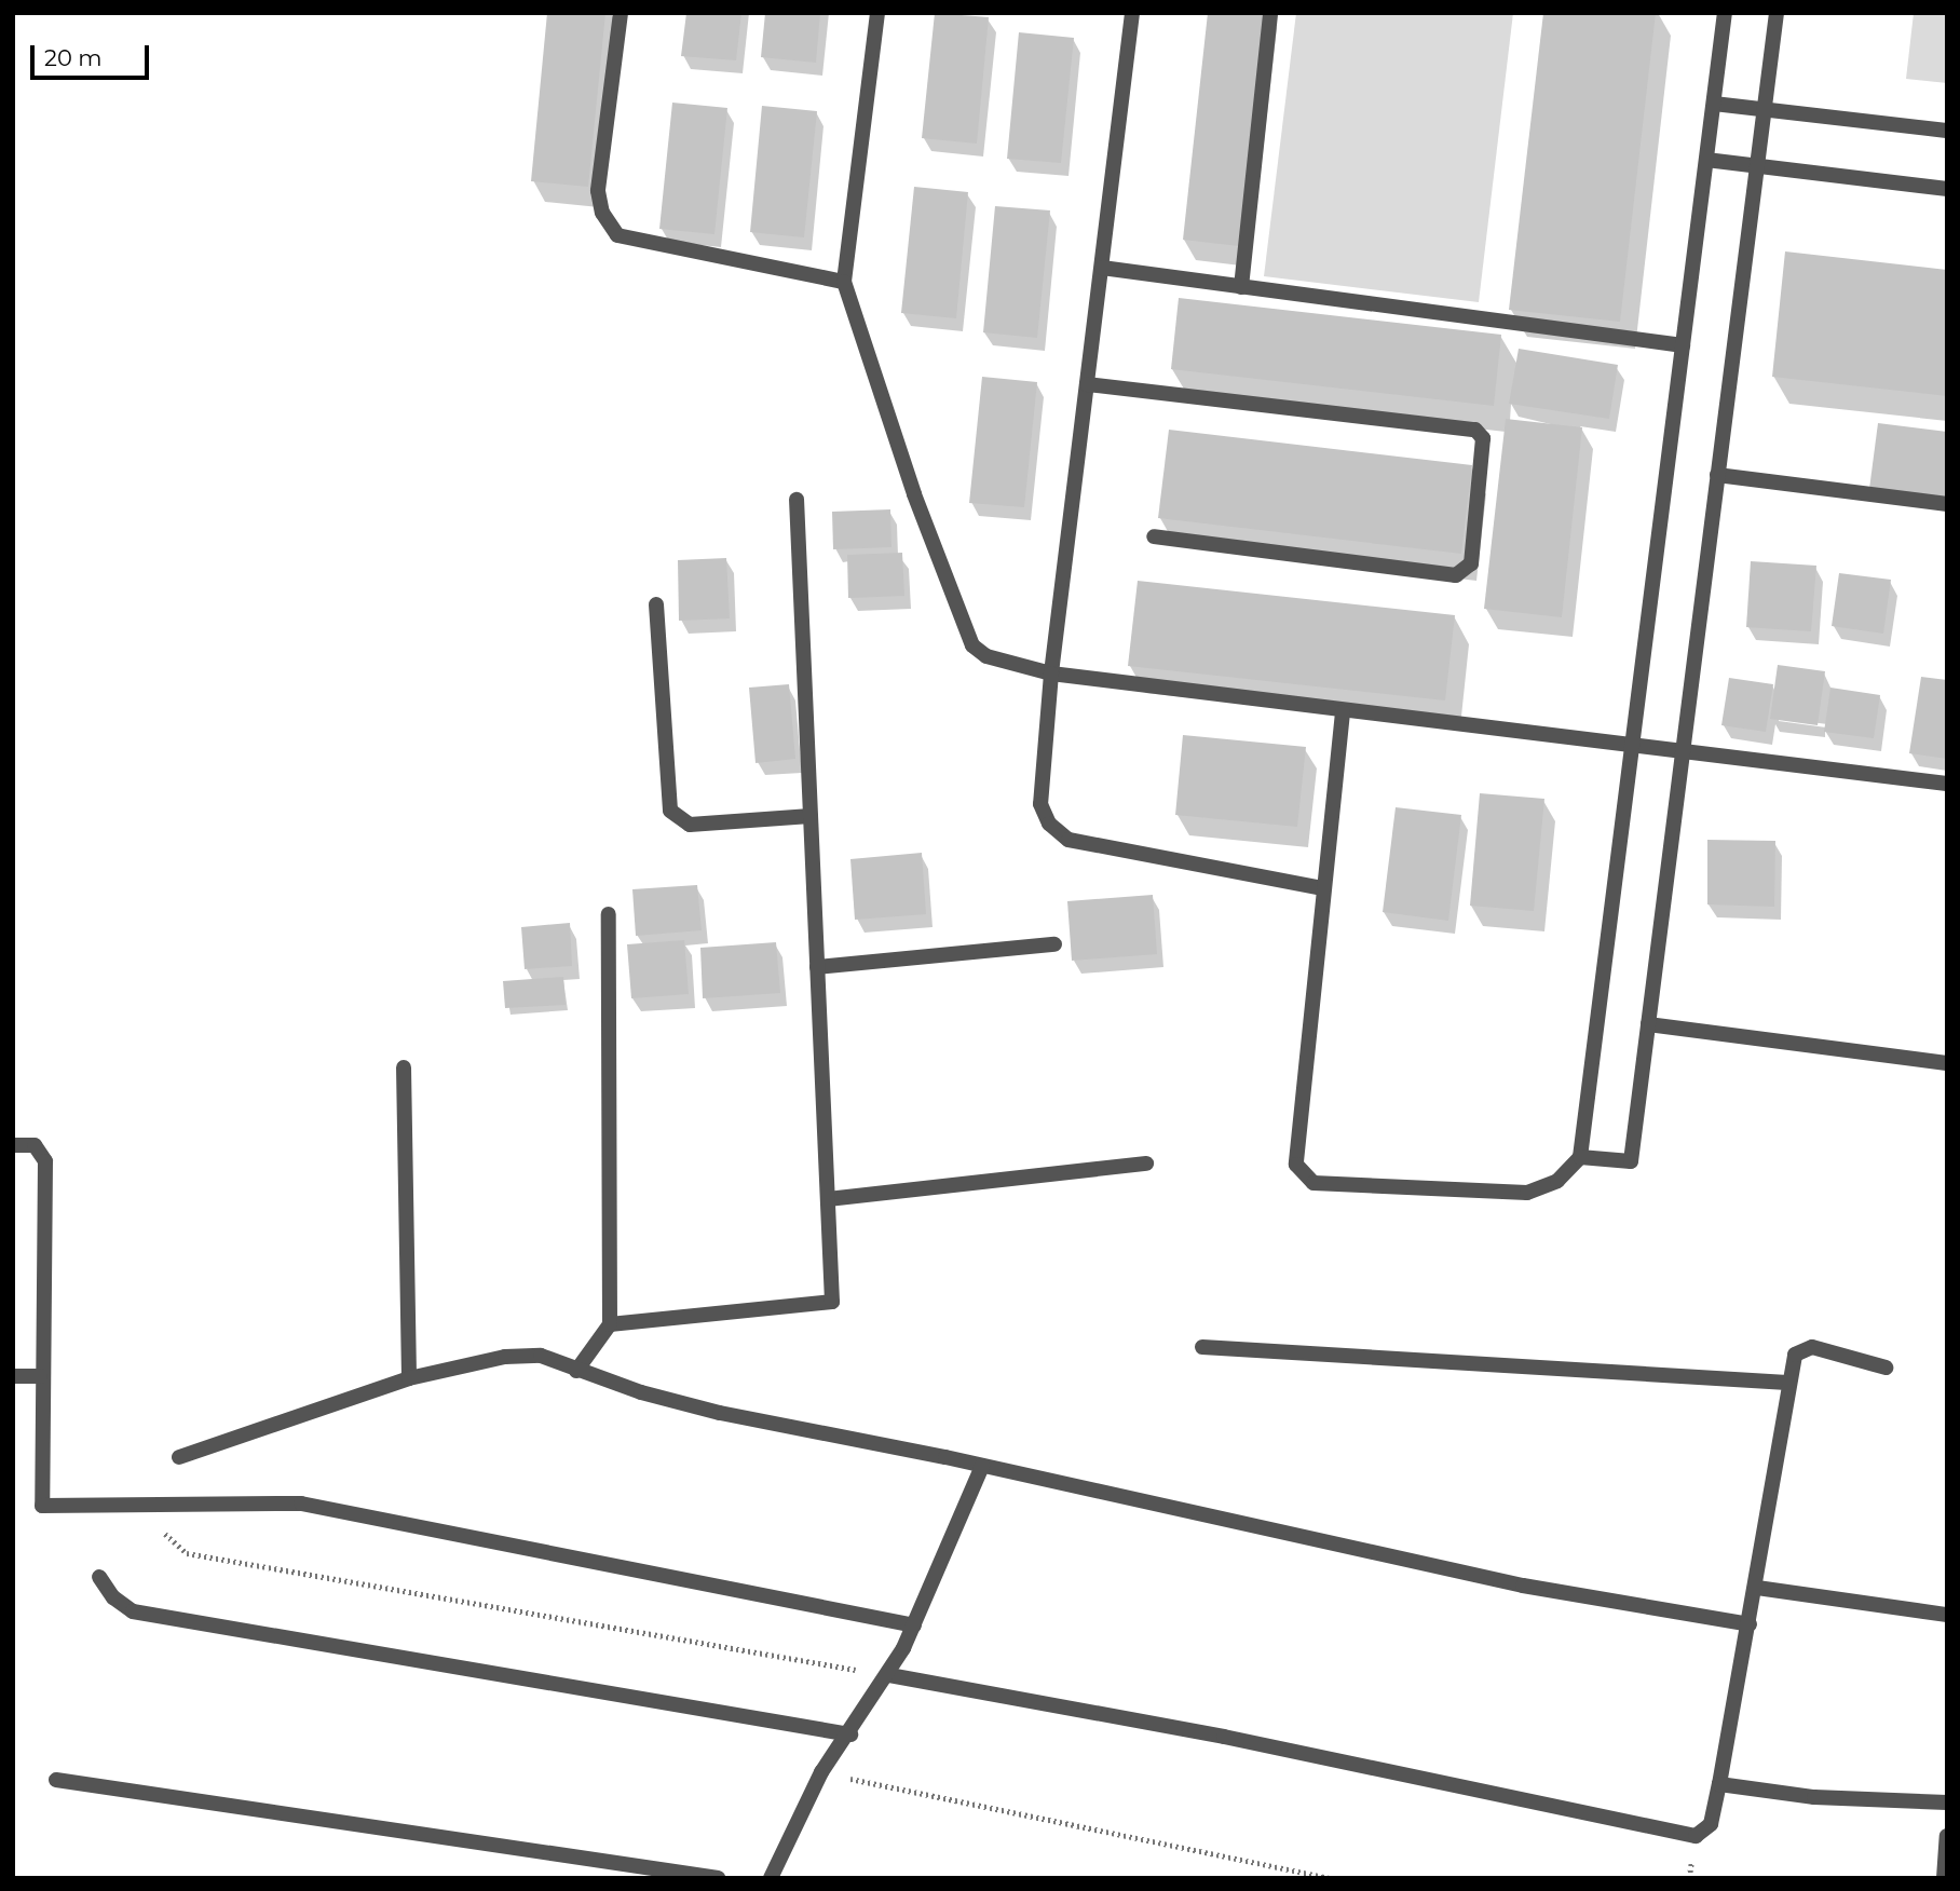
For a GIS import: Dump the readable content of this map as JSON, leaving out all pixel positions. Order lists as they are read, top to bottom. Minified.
{"scale_bar":"20 m"}
